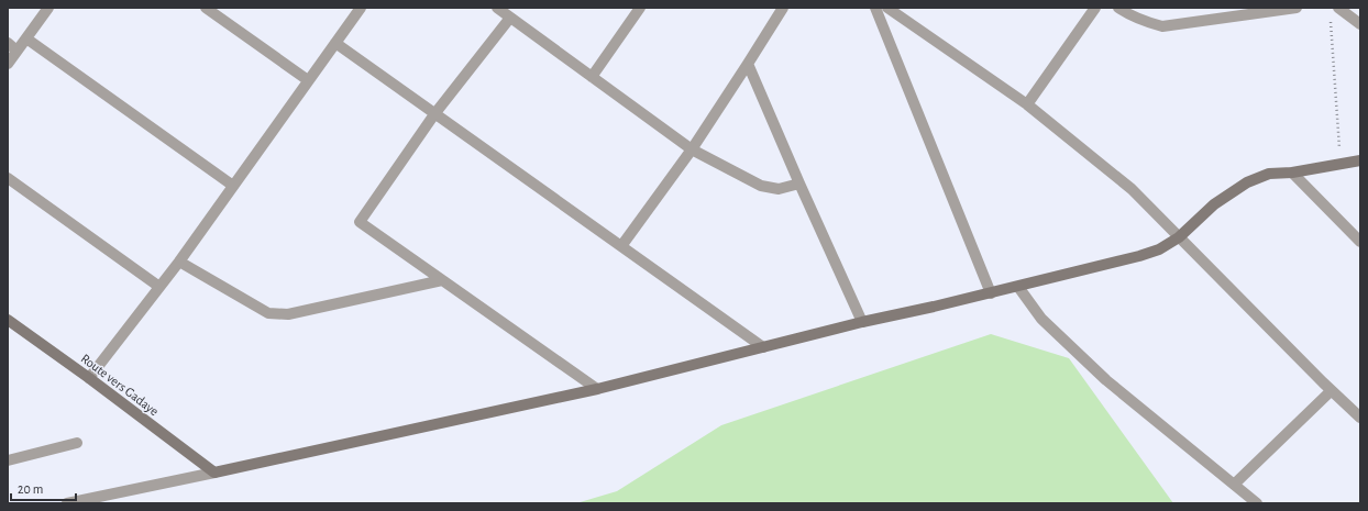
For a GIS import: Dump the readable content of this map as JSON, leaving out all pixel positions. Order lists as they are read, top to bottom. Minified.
{"streets":{"street":["Route vers Gadaye"]},"scale_bar":"20 m"}
